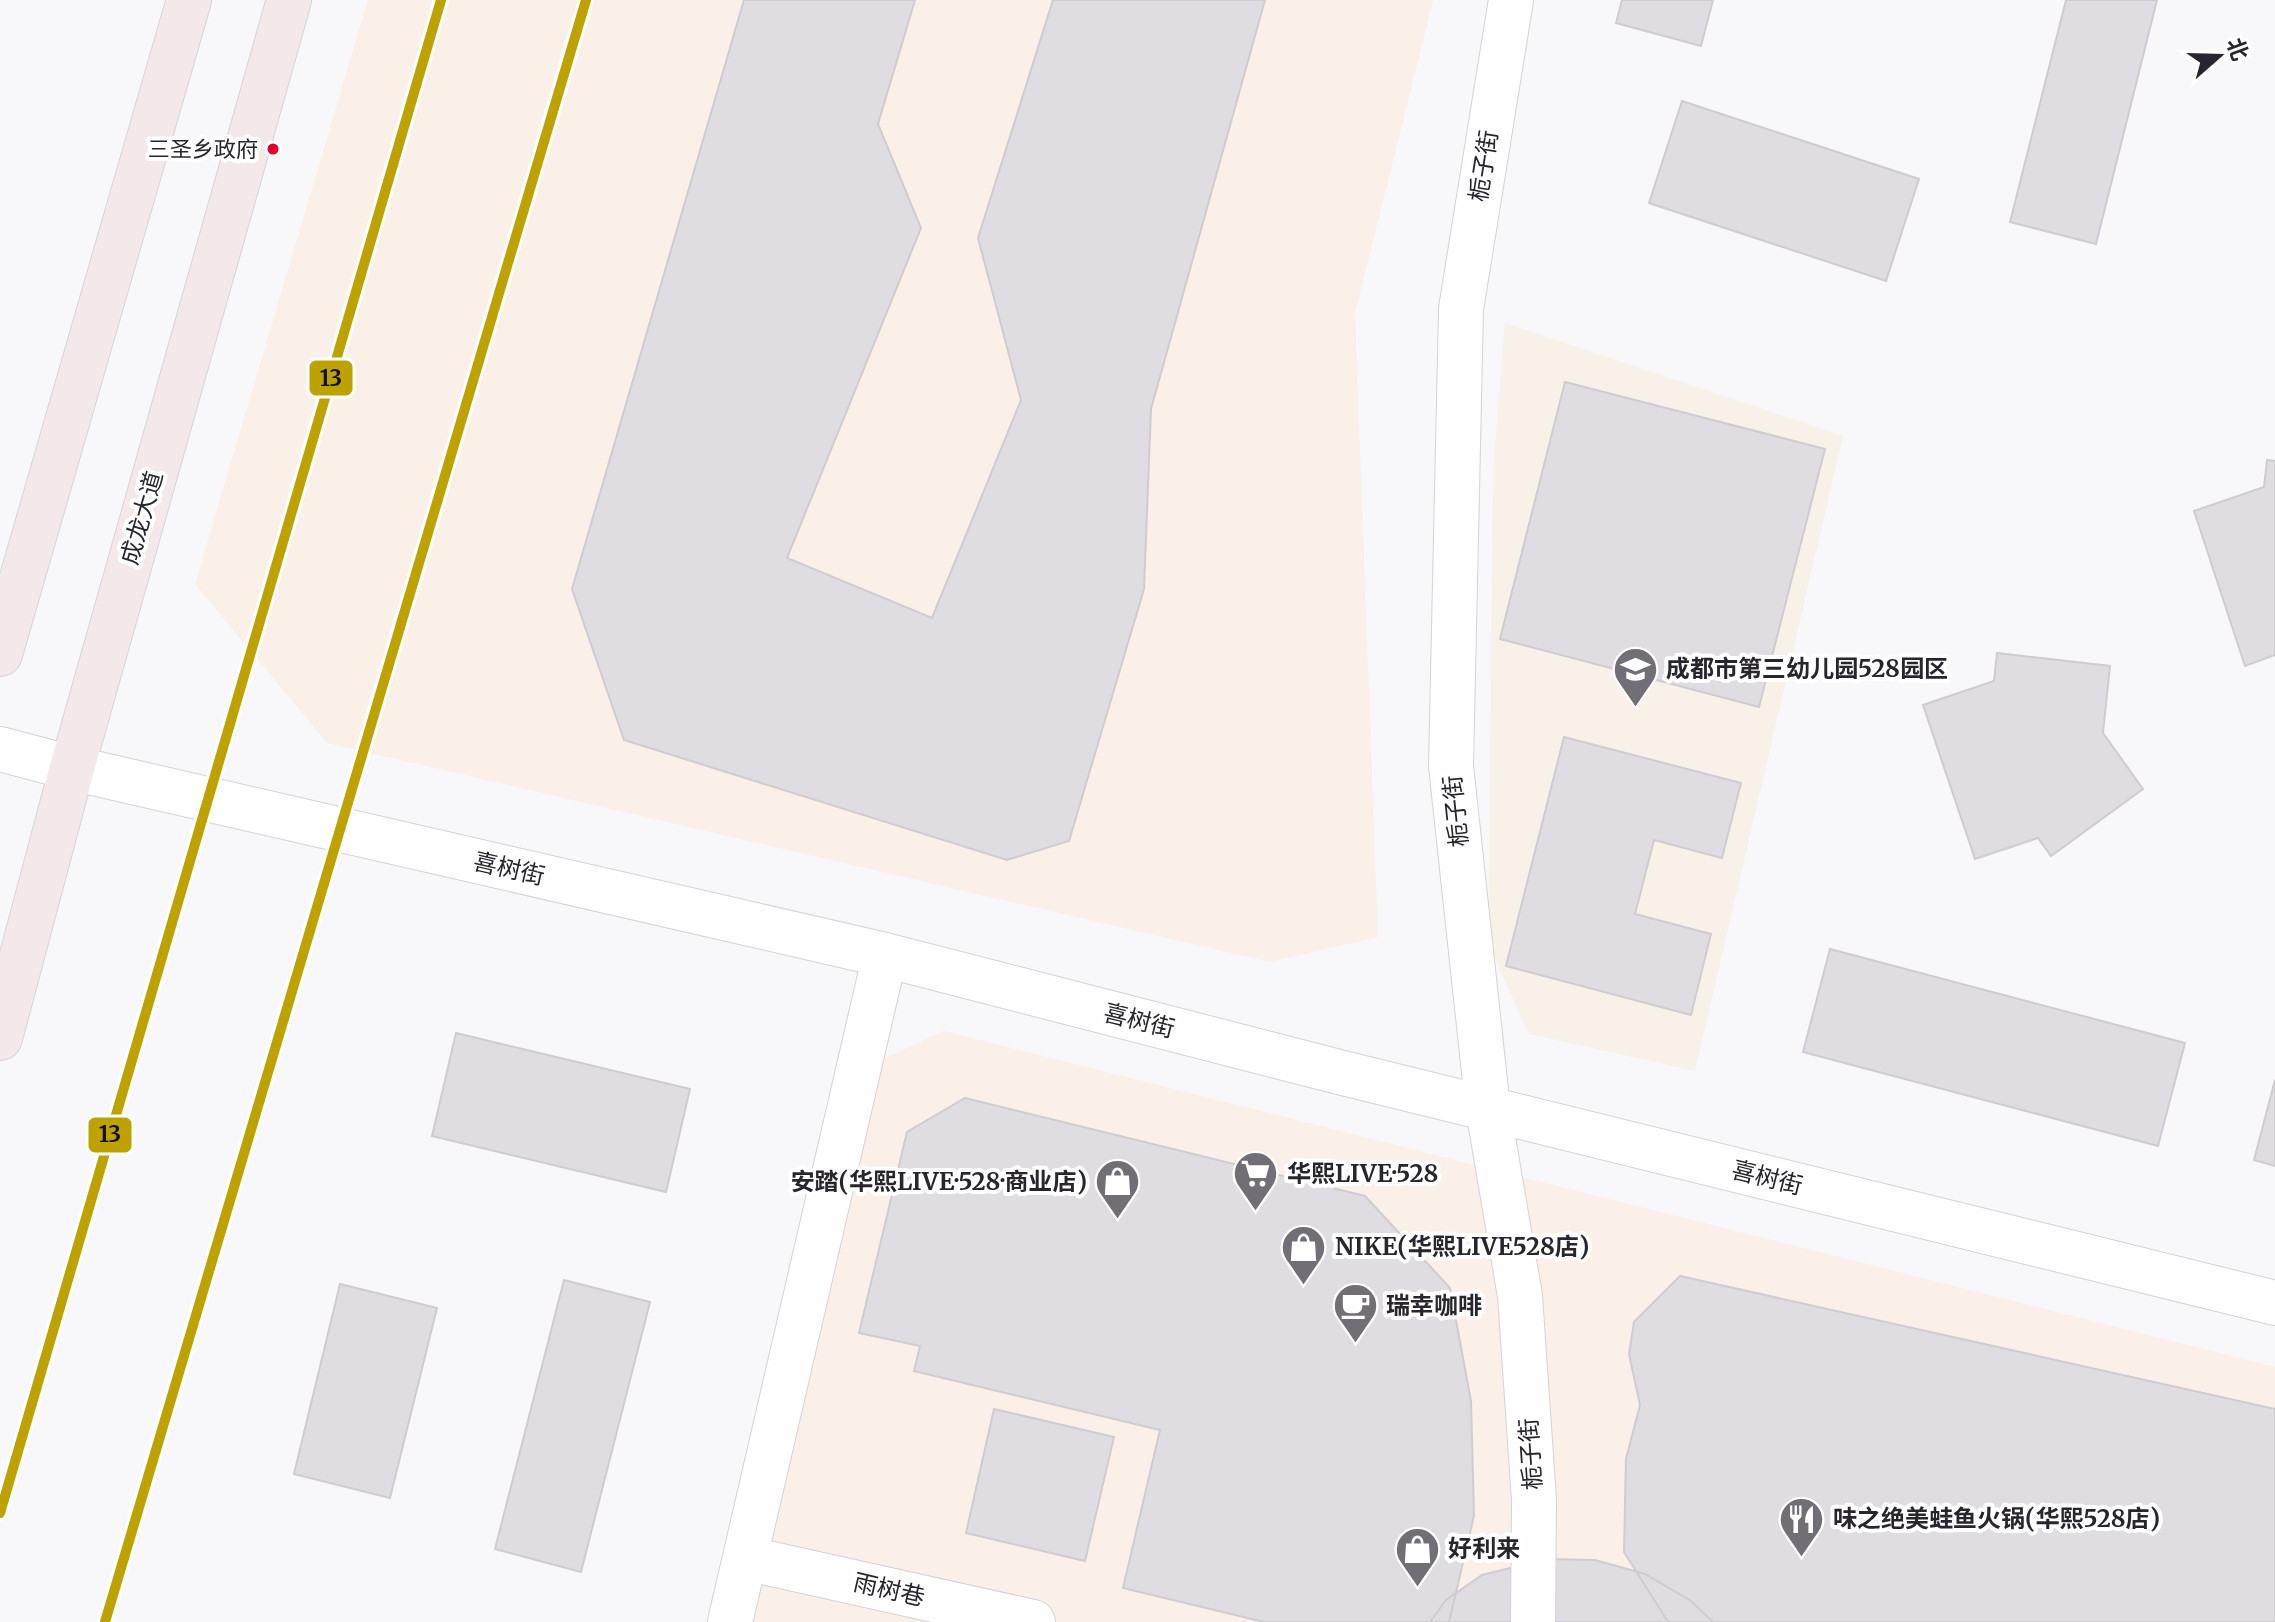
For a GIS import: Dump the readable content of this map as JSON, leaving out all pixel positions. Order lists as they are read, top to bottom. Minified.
{"streets":{"highway":["成龙大道"],"street":["栀子街","喜树街","雨树巷"]},"crossings":[["栀子街","喜树街"],["成龙大道","喜树街"]],"places":{"other":["三圣乡政府"],"school or university":["成都市第三幼儿园528园区"],"supermarket":["华熙LIVE·528"],"shop":["安踏(华熙LIVE·528·商业店)","NIKE(华熙LIVE528店)","好利来"],"cafe":["瑞幸咖啡"],"restaurant":["味之绝美蛙鱼火锅(华熙528店)"]},"lines":["transit line 13"],"north":"right"}
